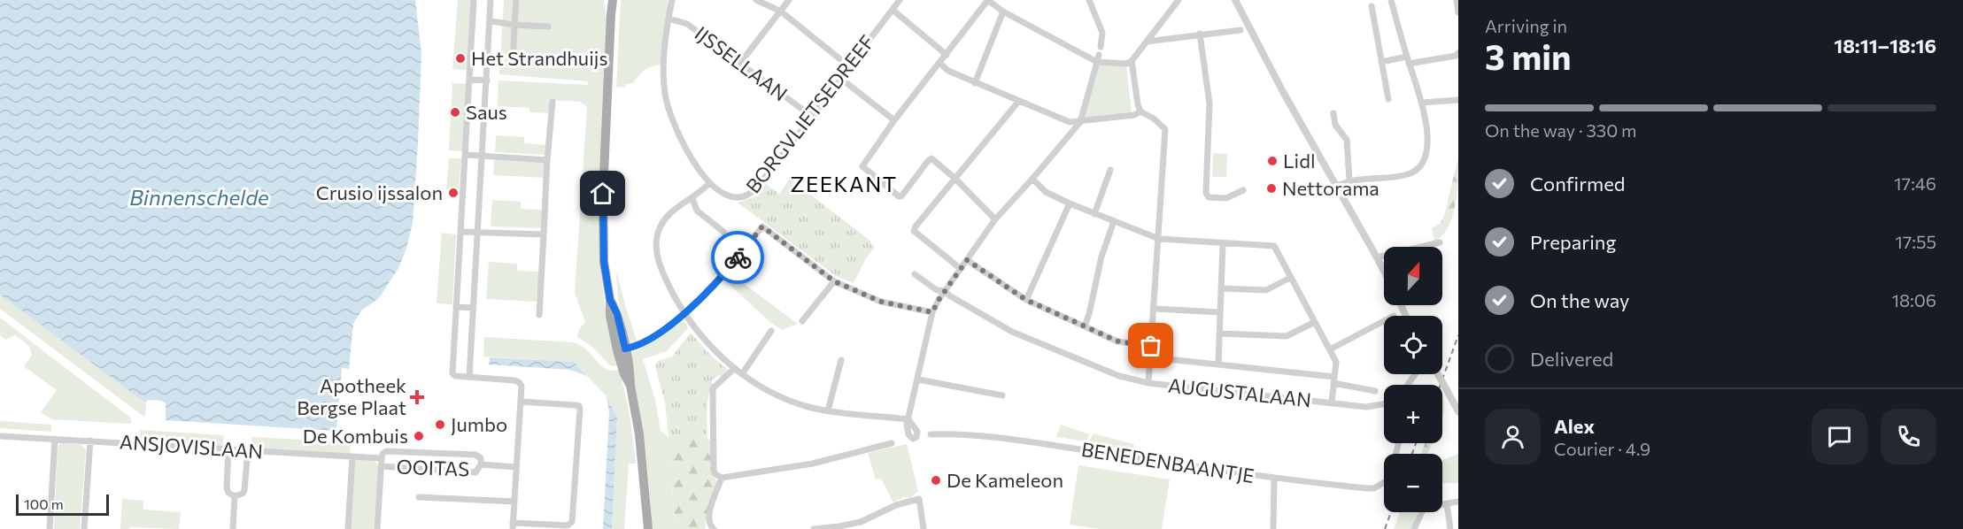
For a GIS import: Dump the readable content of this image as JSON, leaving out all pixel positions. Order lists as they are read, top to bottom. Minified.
{"streets":{"street":["IJSSELLAAN","BORGVLIETSEDREEF","AUGUSTALAAN","ANSJOVISLAAN","BENEDENBAANTJE","OOITAS"]},"crossings":[["IJSSELLAAN","BORGVLIETSEDREEF"],["ANSJOVISLAAN","OOITAS"]],"districts":["ZEEKANT"],"water":["Binnenschelde"],"places":{"other":["Het Strandhuijs","Saus","Lidl","Nettorama","Crusio ijssalon","Jumbo","De Kombuis","De Kameleon"],"health":["Apotheek Bergse Plaat"]},"scale_bar":"100 m","north":"top","page":{"heading":["3 min","Arriving in","18:11–18:16"],"panel":["Alex","Courier · 4.9"],"bar":"On the way · 330 m","list":[["Confirmed","17:46"],["Preparing","17:55"],["On the way","18:06"],"Delivered"],"map_buttons":["+","−"],"scale":"100 m"}}
